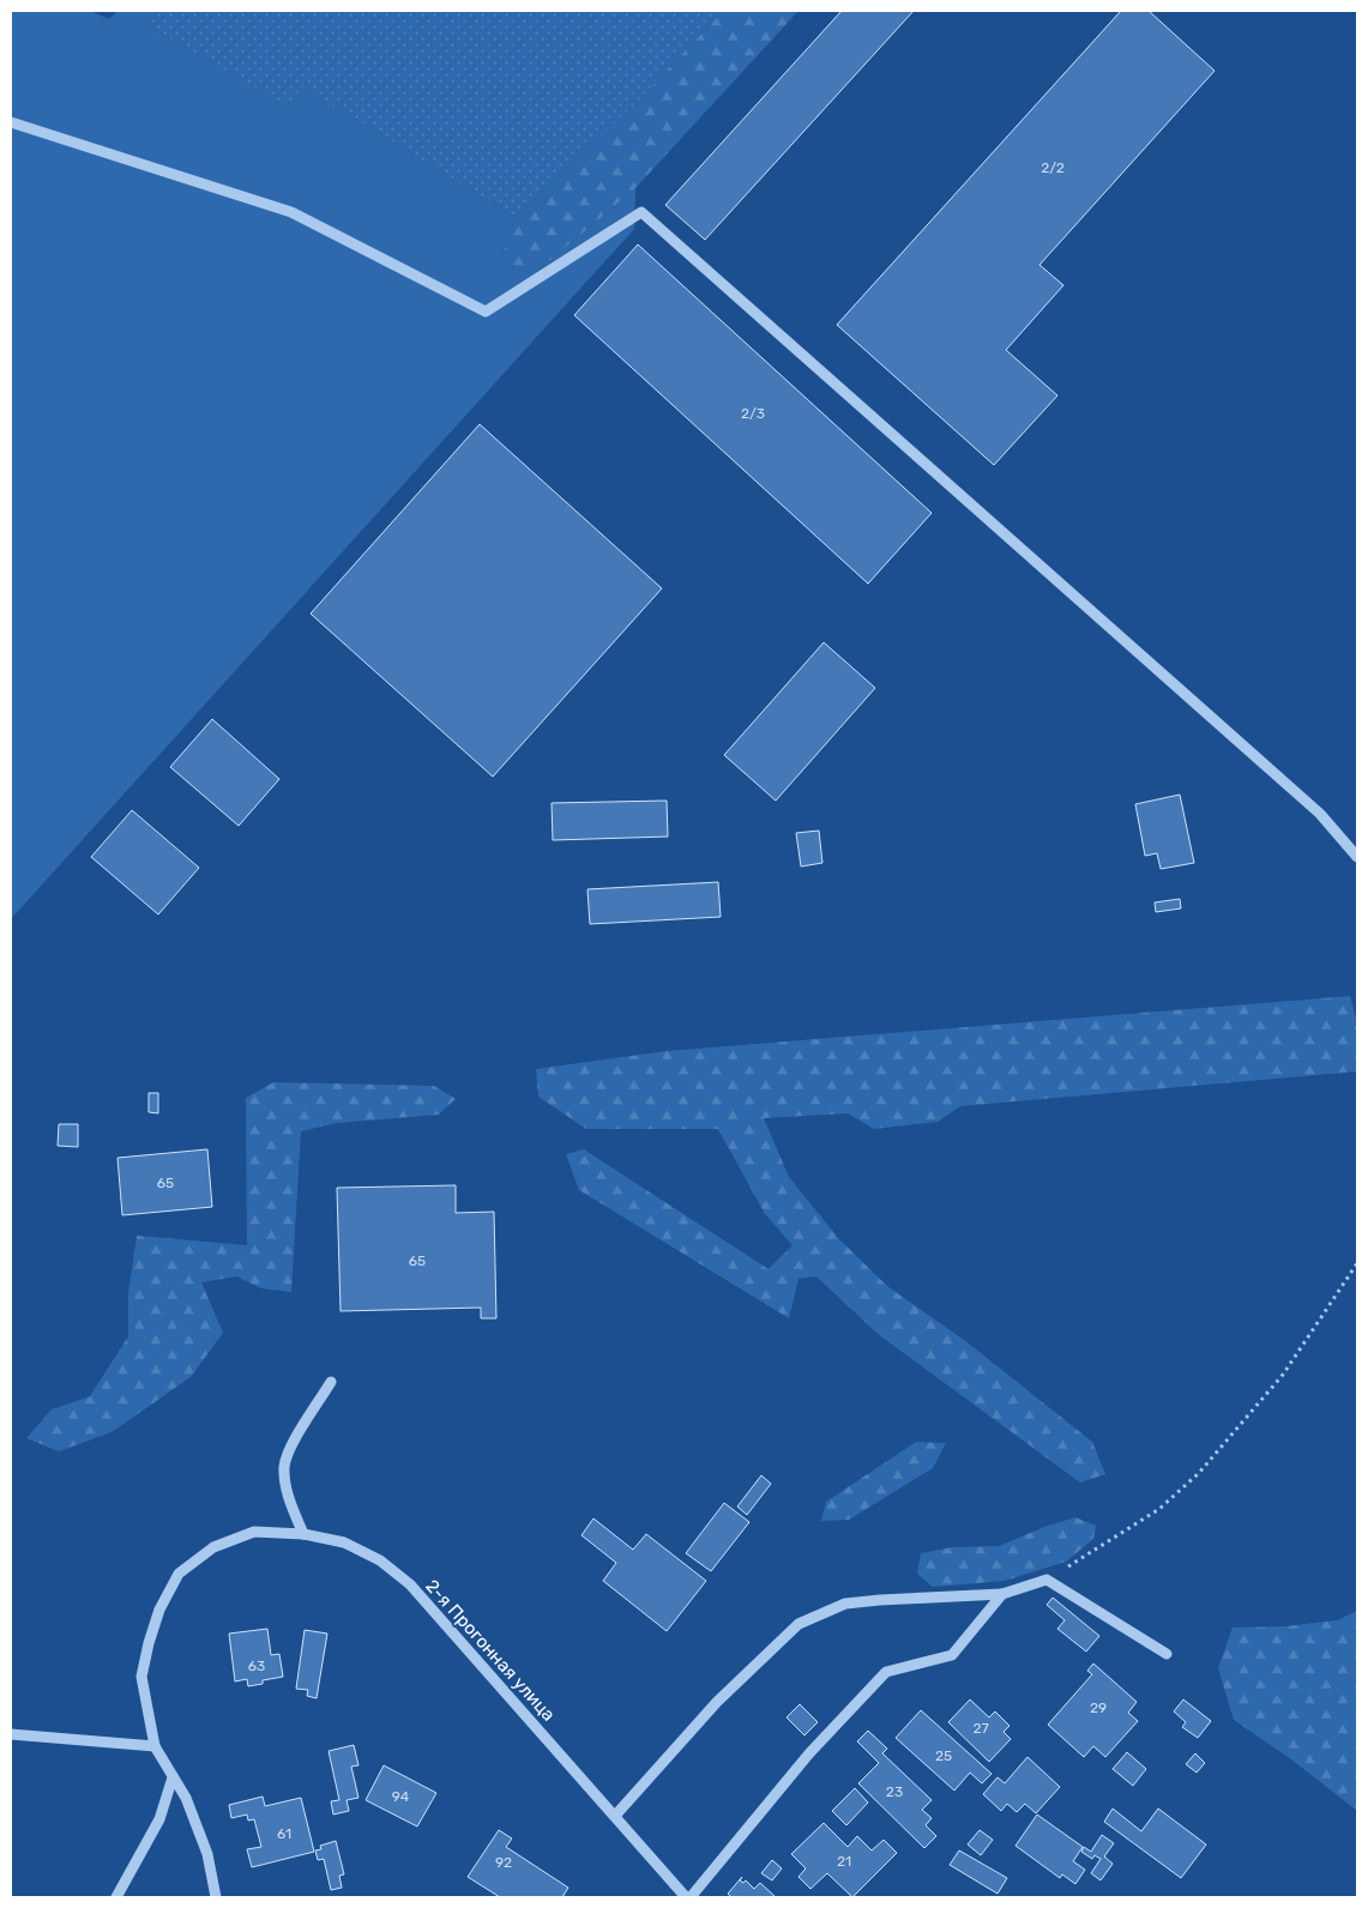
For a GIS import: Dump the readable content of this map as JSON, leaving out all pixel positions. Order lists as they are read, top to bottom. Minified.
{"streets":{"street":["2-я Прогонная улица"]},"house_numbers":["2/2","2/3","65","65","63","29","27","25","23","94","61","21","92"]}
